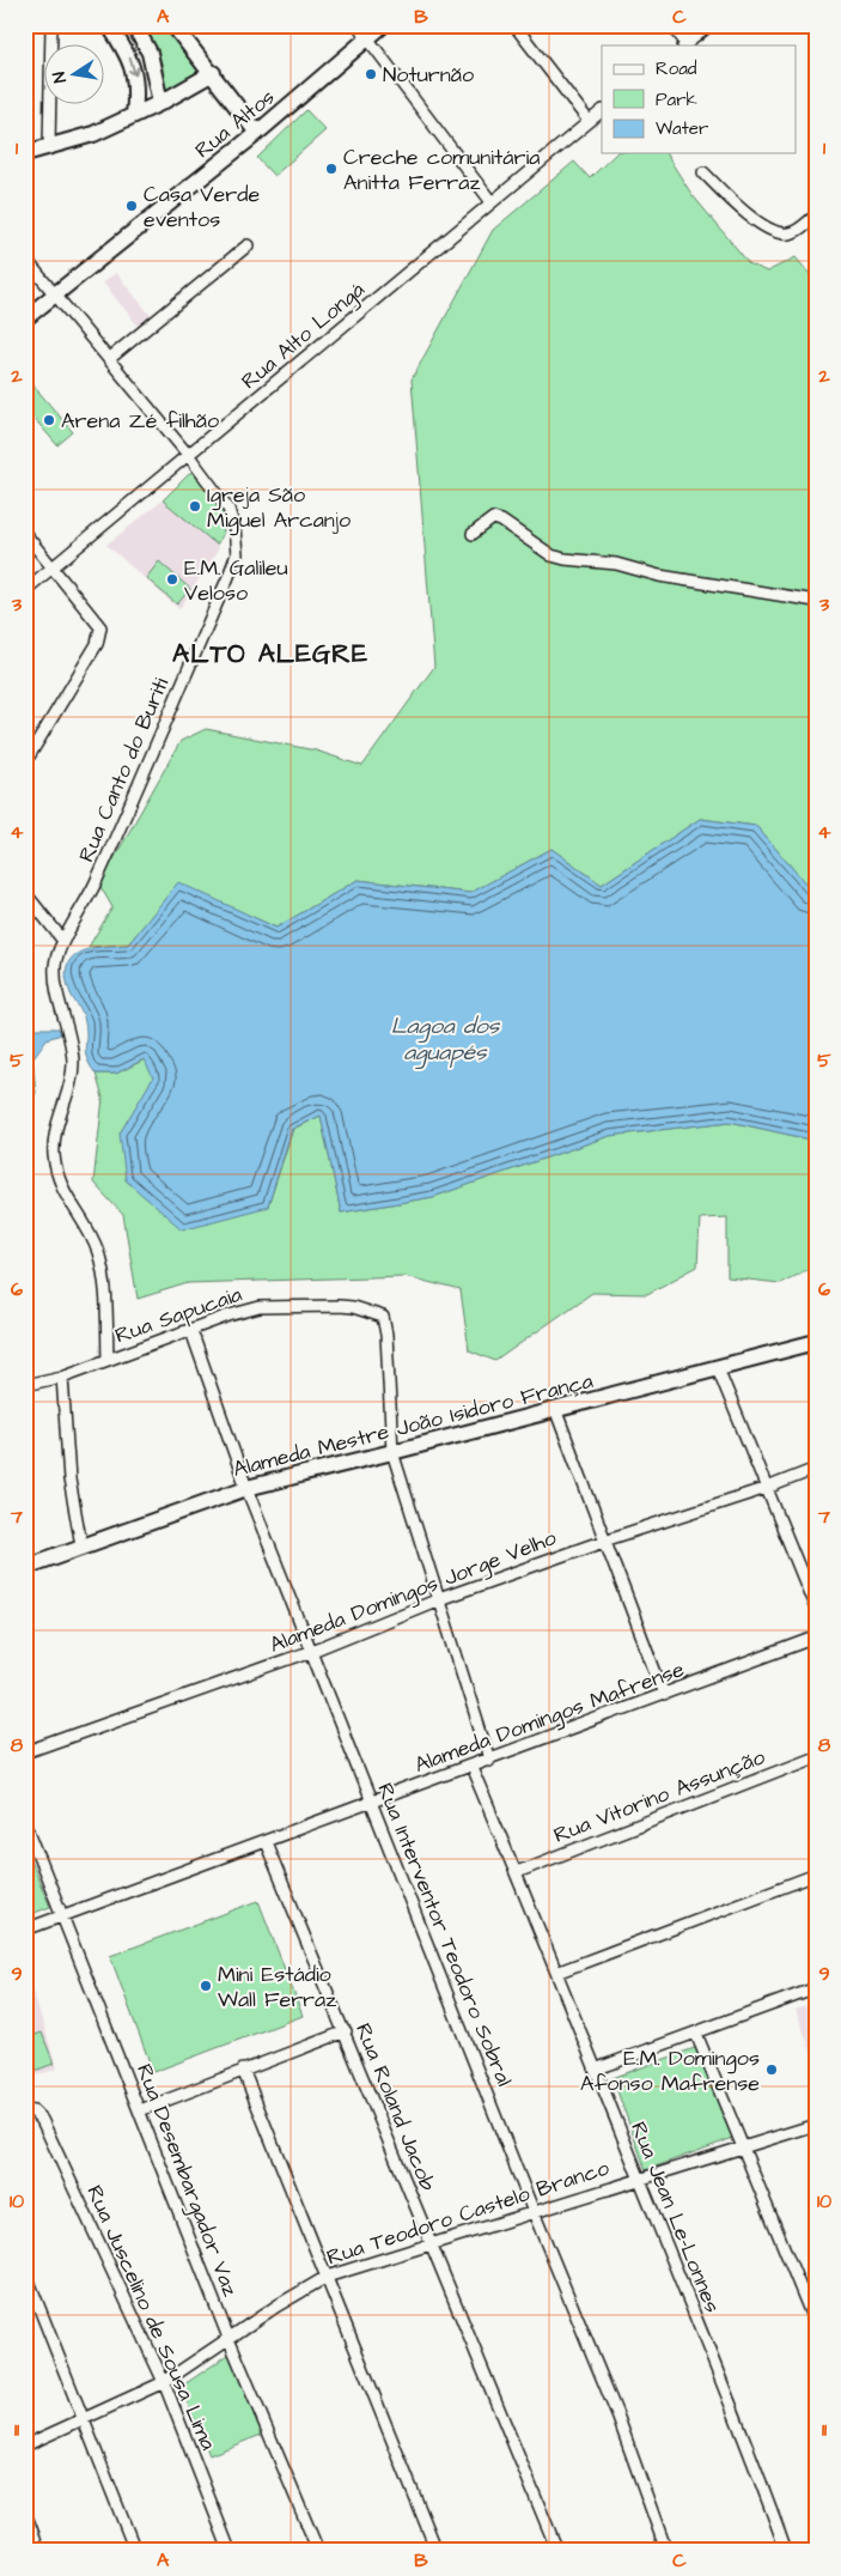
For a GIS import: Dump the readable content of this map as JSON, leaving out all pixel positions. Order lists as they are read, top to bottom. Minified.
{"streets":{"main road":["Rua Altos","Alameda Mestre João Isidoro França"],"street":["Rua Alto Longá","Rua Canto do Buriti","Rua Sapucaia","Alameda Domingos Jorge Velho","Alameda Domingos Mafrense","Rua Vitorino Assunção","Rua Interventor Teodoro Sobral","Rua Roland Jacob","Rua Desembargador Vaz","Rua Teodoro Castelo Branco","Rua Jean Le-Lonnes","Rua Juscelino de Sousa Lima"]},"crossings":[["Rua Altos","Rua Canto do Buriti"],["Rua Alto Longá","Rua Canto do Buriti"],["Rua Sapucaia","Alameda Mestre João Isidoro França"],["Rua Sapucaia","Rua Interventor Teodoro Sobral"],["Alameda Mestre João Isidoro França","Rua Interventor Teodoro Sobral"],["Alameda Domingos Jorge Velho","Rua Interventor Teodoro Sobral"],["Alameda Domingos Mafrense","Rua Interventor Teodoro Sobral"],["Alameda Domingos Mafrense","Rua Roland Jacob"],["Alameda Domingos Mafrense","Rua Desembargador Vaz"],["Alameda Domingos Mafrense","Rua Jean Le-Lonnes"],["Rua Vitorino Assunção","Rua Jean Le-Lonnes"],["Rua Interventor Teodoro Sobral","Rua Teodoro Castelo Branco"],["Rua Roland Jacob","Rua Teodoro Castelo Branco"],["Rua Desembargador Vaz","Rua Teodoro Castelo Branco"],["Rua Teodoro Castelo Branco","Rua Jean Le-Lonnes"],["Rua Teodoro Castelo Branco","Rua Juscelino de Sousa Lima"]],"districts":["ALTO ALEGRE"],"water":["Lagoa dos aguapés"],"places":["Noturnão","Creche comunitária Anitta Ferraz","Casa Verde eventos","Arena Zé filhão","Igreja São Miguel Arcanjo","E.M. Galileu Veloso","Mini Estádio Wall Ferraz","E.M. Domingos Afonso Mafrense"],"legend":["Road","Park","Water"],"north":"left","grid":{"columns":["A","B","C"],"rows":["1","2","3","4","5","6","7","8","9","10","11"]}}
